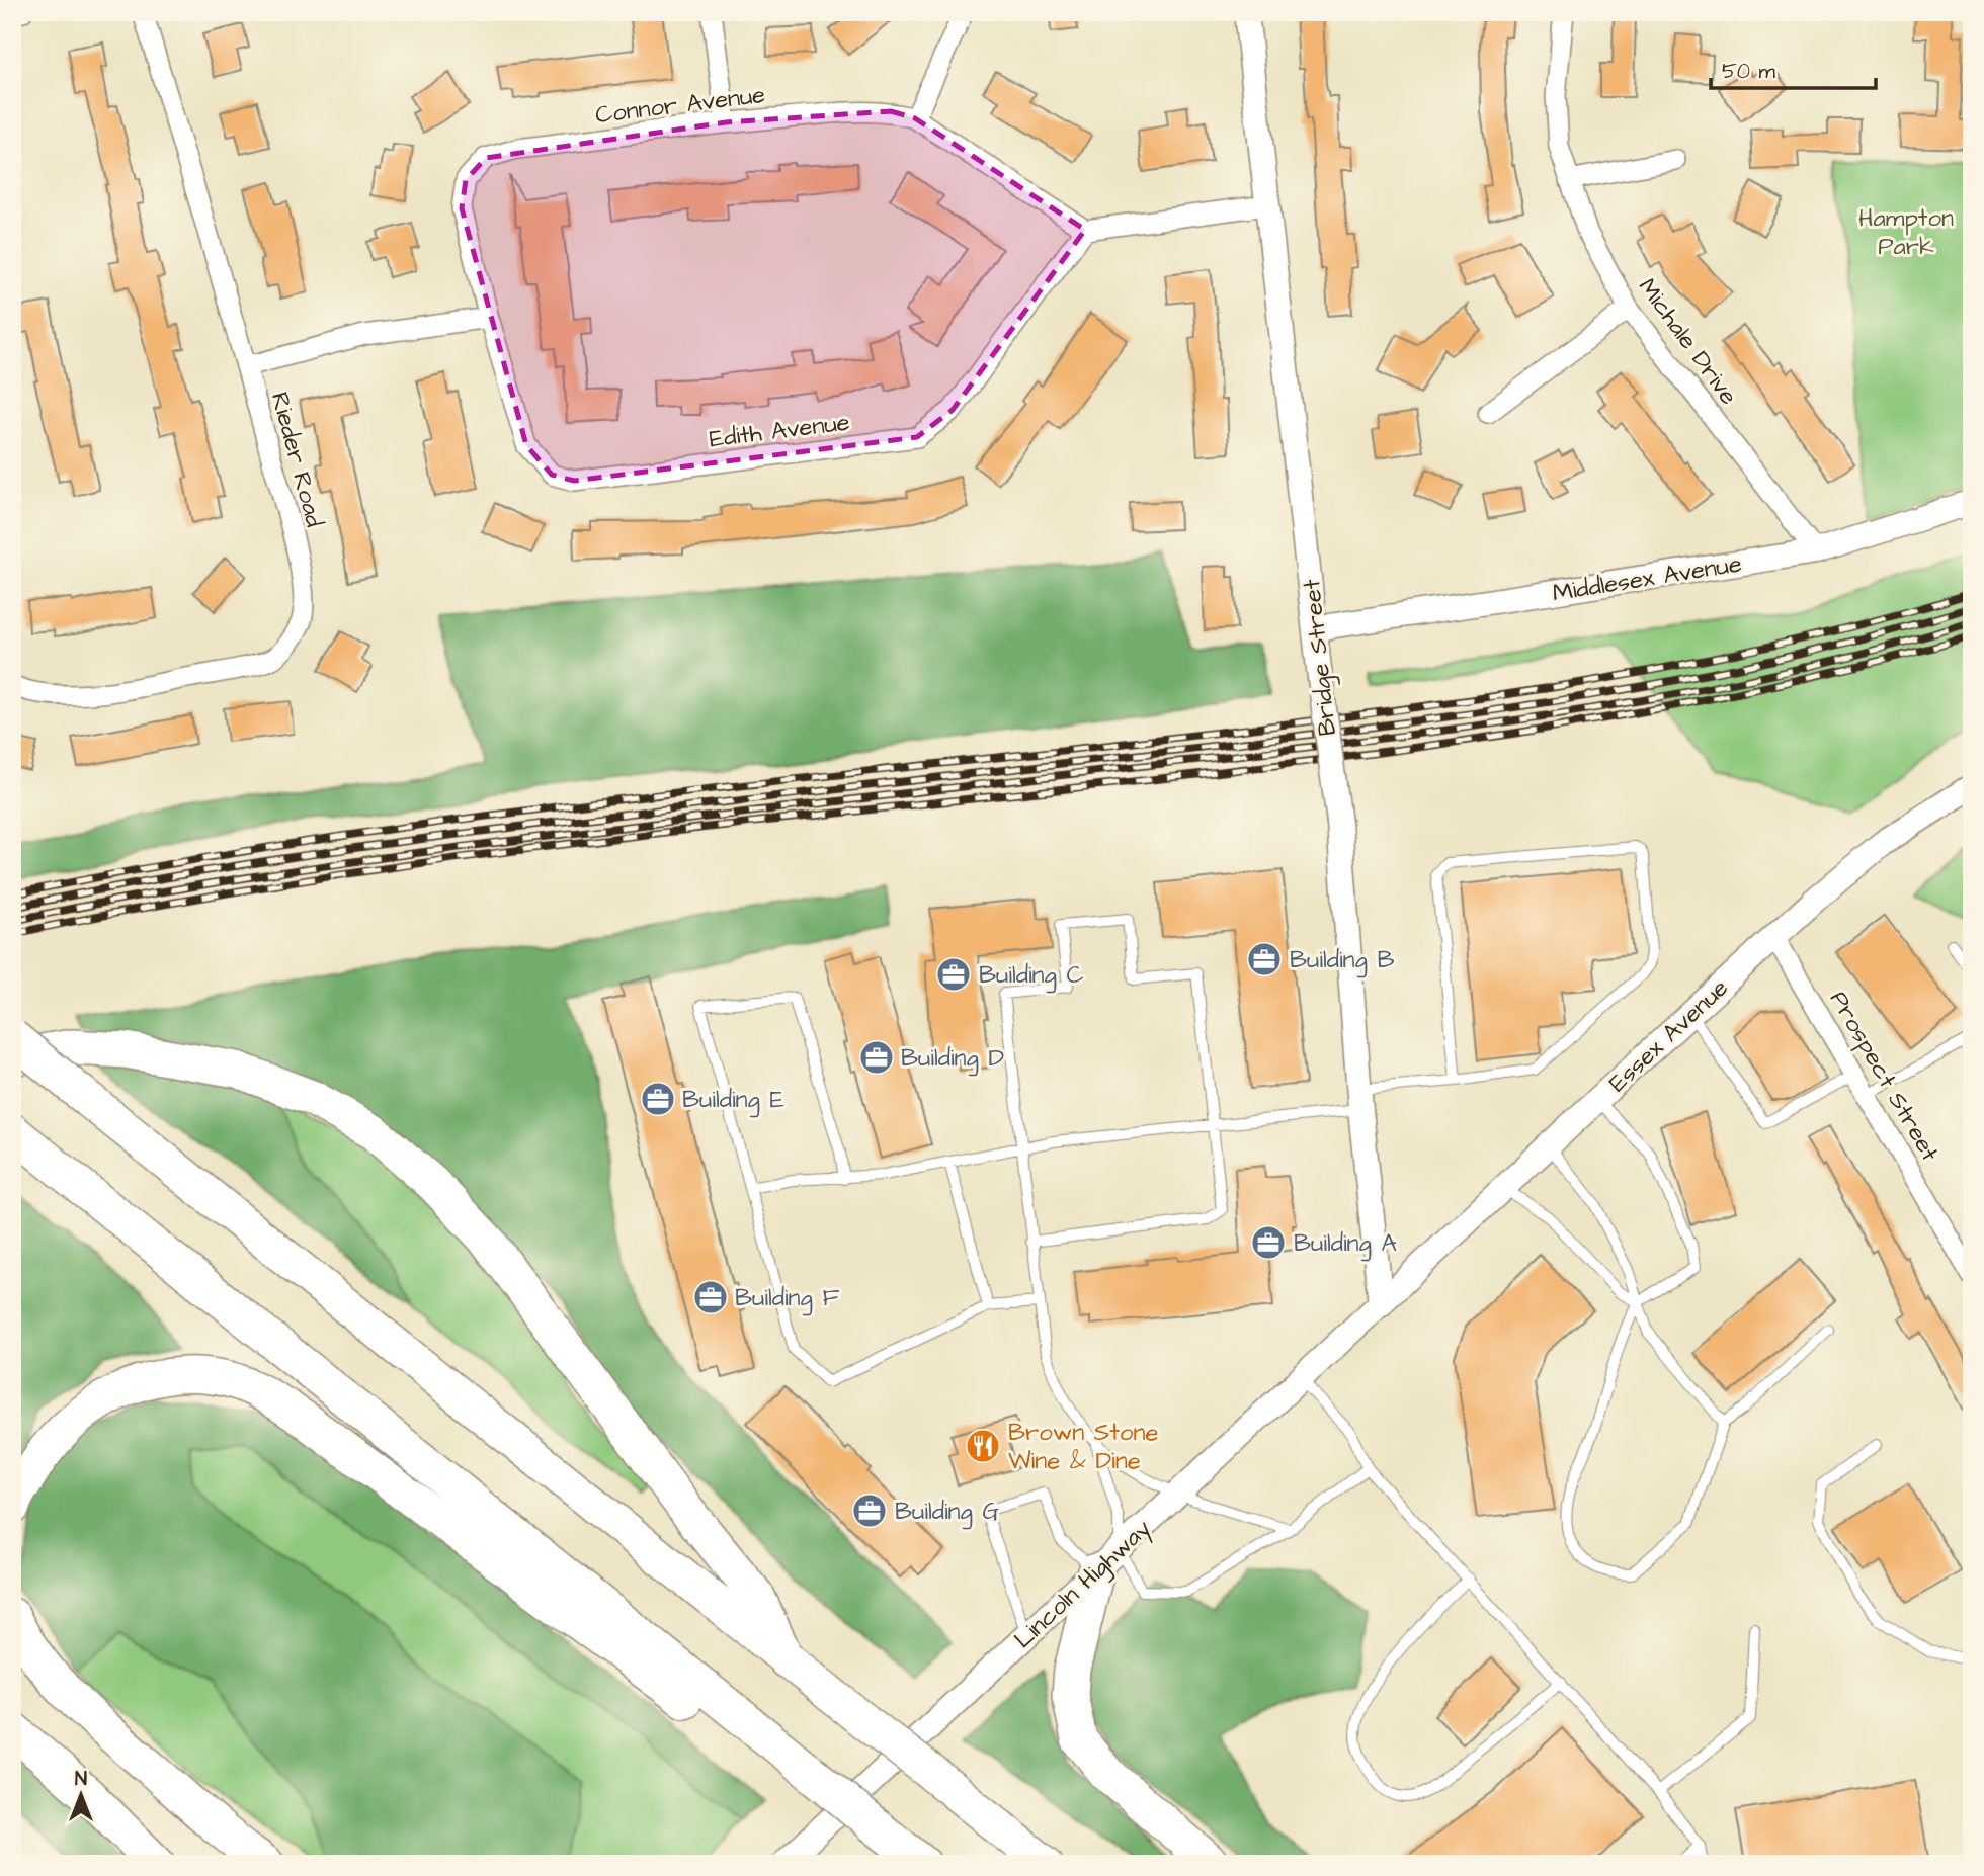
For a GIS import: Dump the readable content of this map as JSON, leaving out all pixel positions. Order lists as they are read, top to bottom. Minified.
{"streets":{"street":["Connor Avenue","Michale Drive","Edith Avenue","Rieder Road","Middlesex Avenue","Bridge Street","Essex Avenue","Prospect Street","Lincoln Highway"]},"crossings":[["Connor Avenue","Edith Avenue"],["Michale Drive","Middlesex Avenue"],["Middlesex Avenue","Bridge Street"],["Bridge Street","Essex Avenue"],["Bridge Street","Lincoln Highway"],["Essex Avenue","Prospect Street"],["Essex Avenue","Lincoln Highway"]],"parks":["Hampton Park"],"places":{"office":["Building B","Building C","Building D","Building E","Building A","Building F","Building G"],"restaurant":["Brown Stone Wine & Dine"]},"scale_bar":"50 m","north":"top"}
